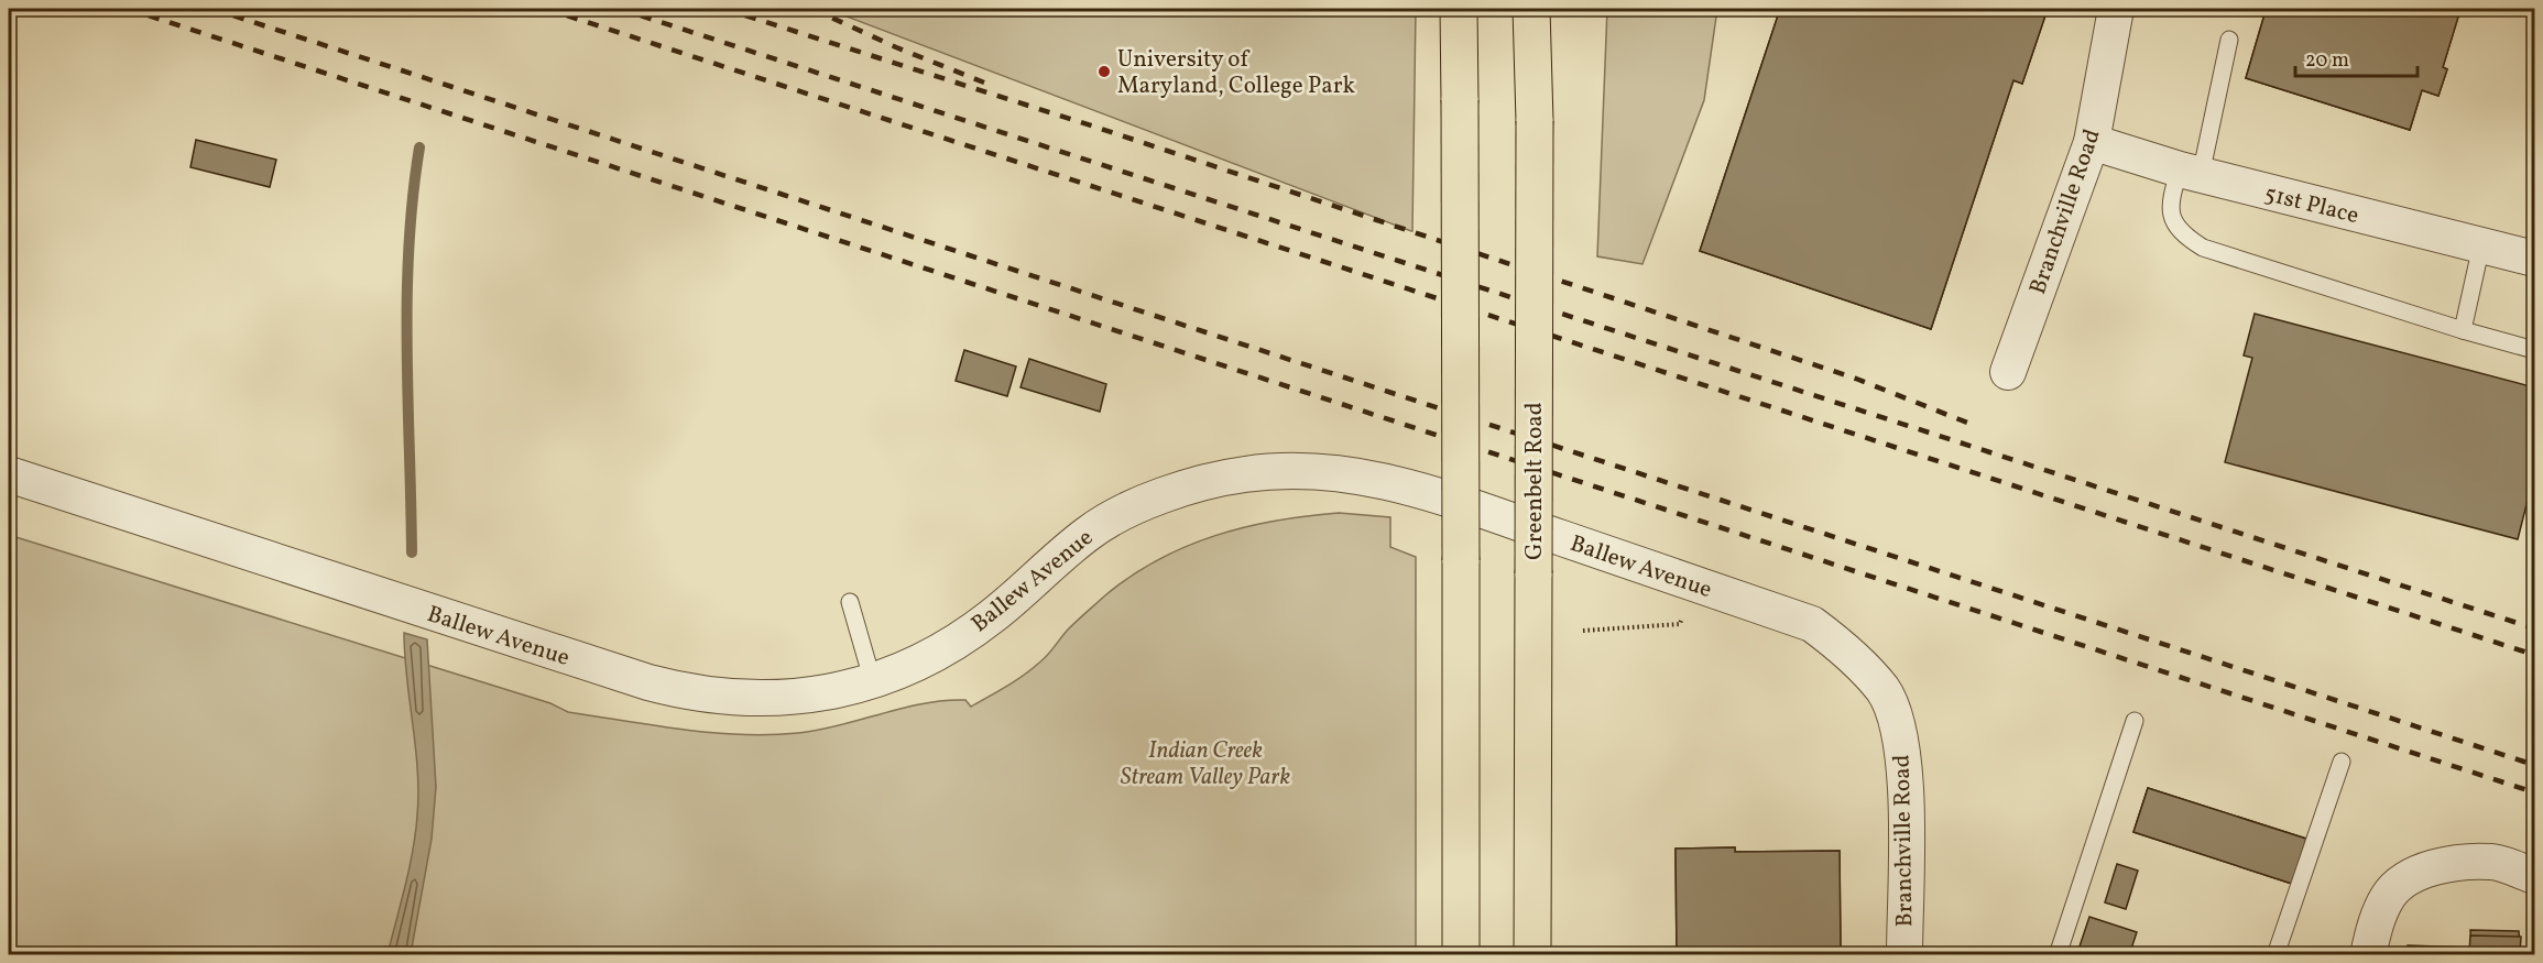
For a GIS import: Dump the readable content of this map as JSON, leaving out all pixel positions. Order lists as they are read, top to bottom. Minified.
{"streets":{"main road":["Greenbelt Road"],"street":["51st Place","Branchville Road","Ballew Avenue"]},"crossings":[["51st Place","Branchville Road"],["Branchville Road","Ballew Avenue"]],"parks":["Indian Creek Stream Valley Park"],"places":["University of Maryland, College Park"],"scale_bar":"20 m"}
